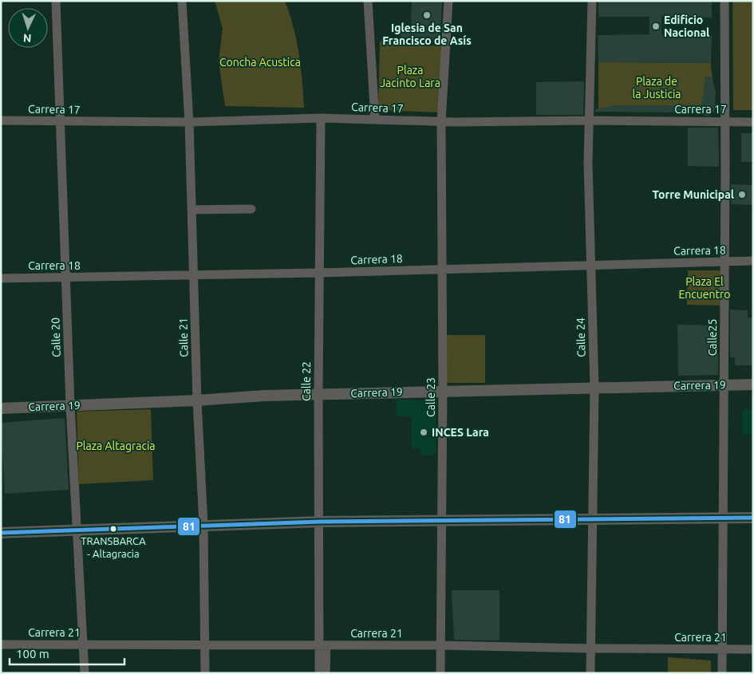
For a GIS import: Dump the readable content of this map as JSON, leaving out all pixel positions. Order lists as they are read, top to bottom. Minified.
{"streets":{"street":["Carrera 17","Carrera 18","Calle 20","Calle 21","Calle 24","Calle25","Calle 22","Carrera 19","Calle 23","Carrera 21"]},"crossings":[["Carrera 17","Calle 20"],["Carrera 17","Calle 21"],["Carrera 17","Calle 24"],["Carrera 17","Calle25"],["Carrera 17","Calle 22"],["Carrera 17","Calle 23"],["Carrera 18","Calle 20"],["Carrera 18","Calle 21"],["Carrera 18","Calle 24"],["Carrera 18","Calle25"],["Carrera 18","Calle 22"],["Carrera 18","Calle 23"],["Calle 20","Carrera 19"],["Calle 20","Carrera 21"],["Calle 21","Carrera 19"],["Calle 21","Carrera 21"],["Calle 24","Carrera 19"],["Calle 24","Carrera 21"],["Calle25","Carrera 19"],["Calle25","Carrera 21"],["Calle 22","Carrera 19"],["Calle 22","Carrera 21"],["Carrera 19","Calle 23"],["Calle 23","Carrera 21"]],"parks":["Concha Acustica","Plaza Jacinto Lara","Plaza de la Justicia","Plaza El Encuentro","Plaza Altagracia"],"places":["Iglesia de San Francisco de Asís","Edificio Nacional","Torre Municipal","INCES Lara","TRANSBARCA - Altagracia"],"lines":["transit line 81"],"scale_bar":"100 m","north":"bottom"}
